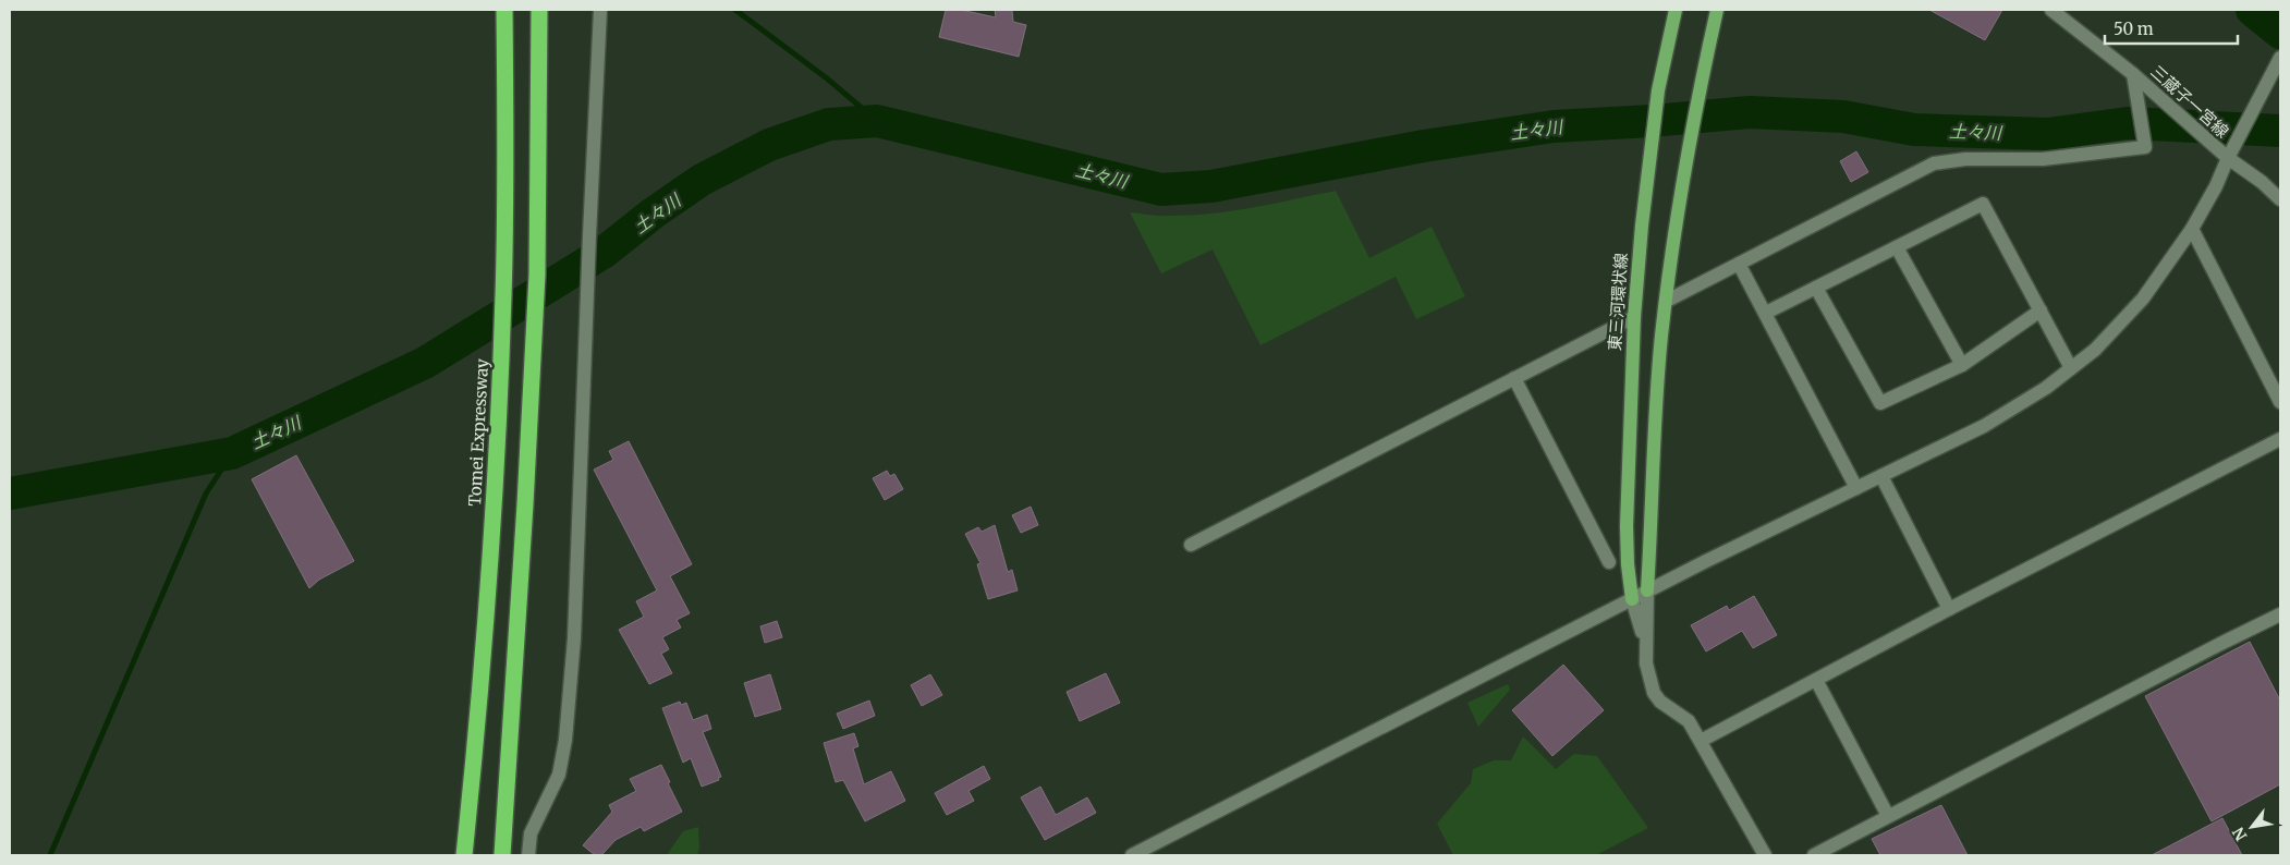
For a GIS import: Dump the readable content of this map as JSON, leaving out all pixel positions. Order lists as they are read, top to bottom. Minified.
{"streets":{"highway":["Tomei Expressway"],"main road":["東三河環状線"],"street":["三蔵子一宮線"]},"water":["土々川"],"scale_bar":"50 m","north":"bottom left"}
